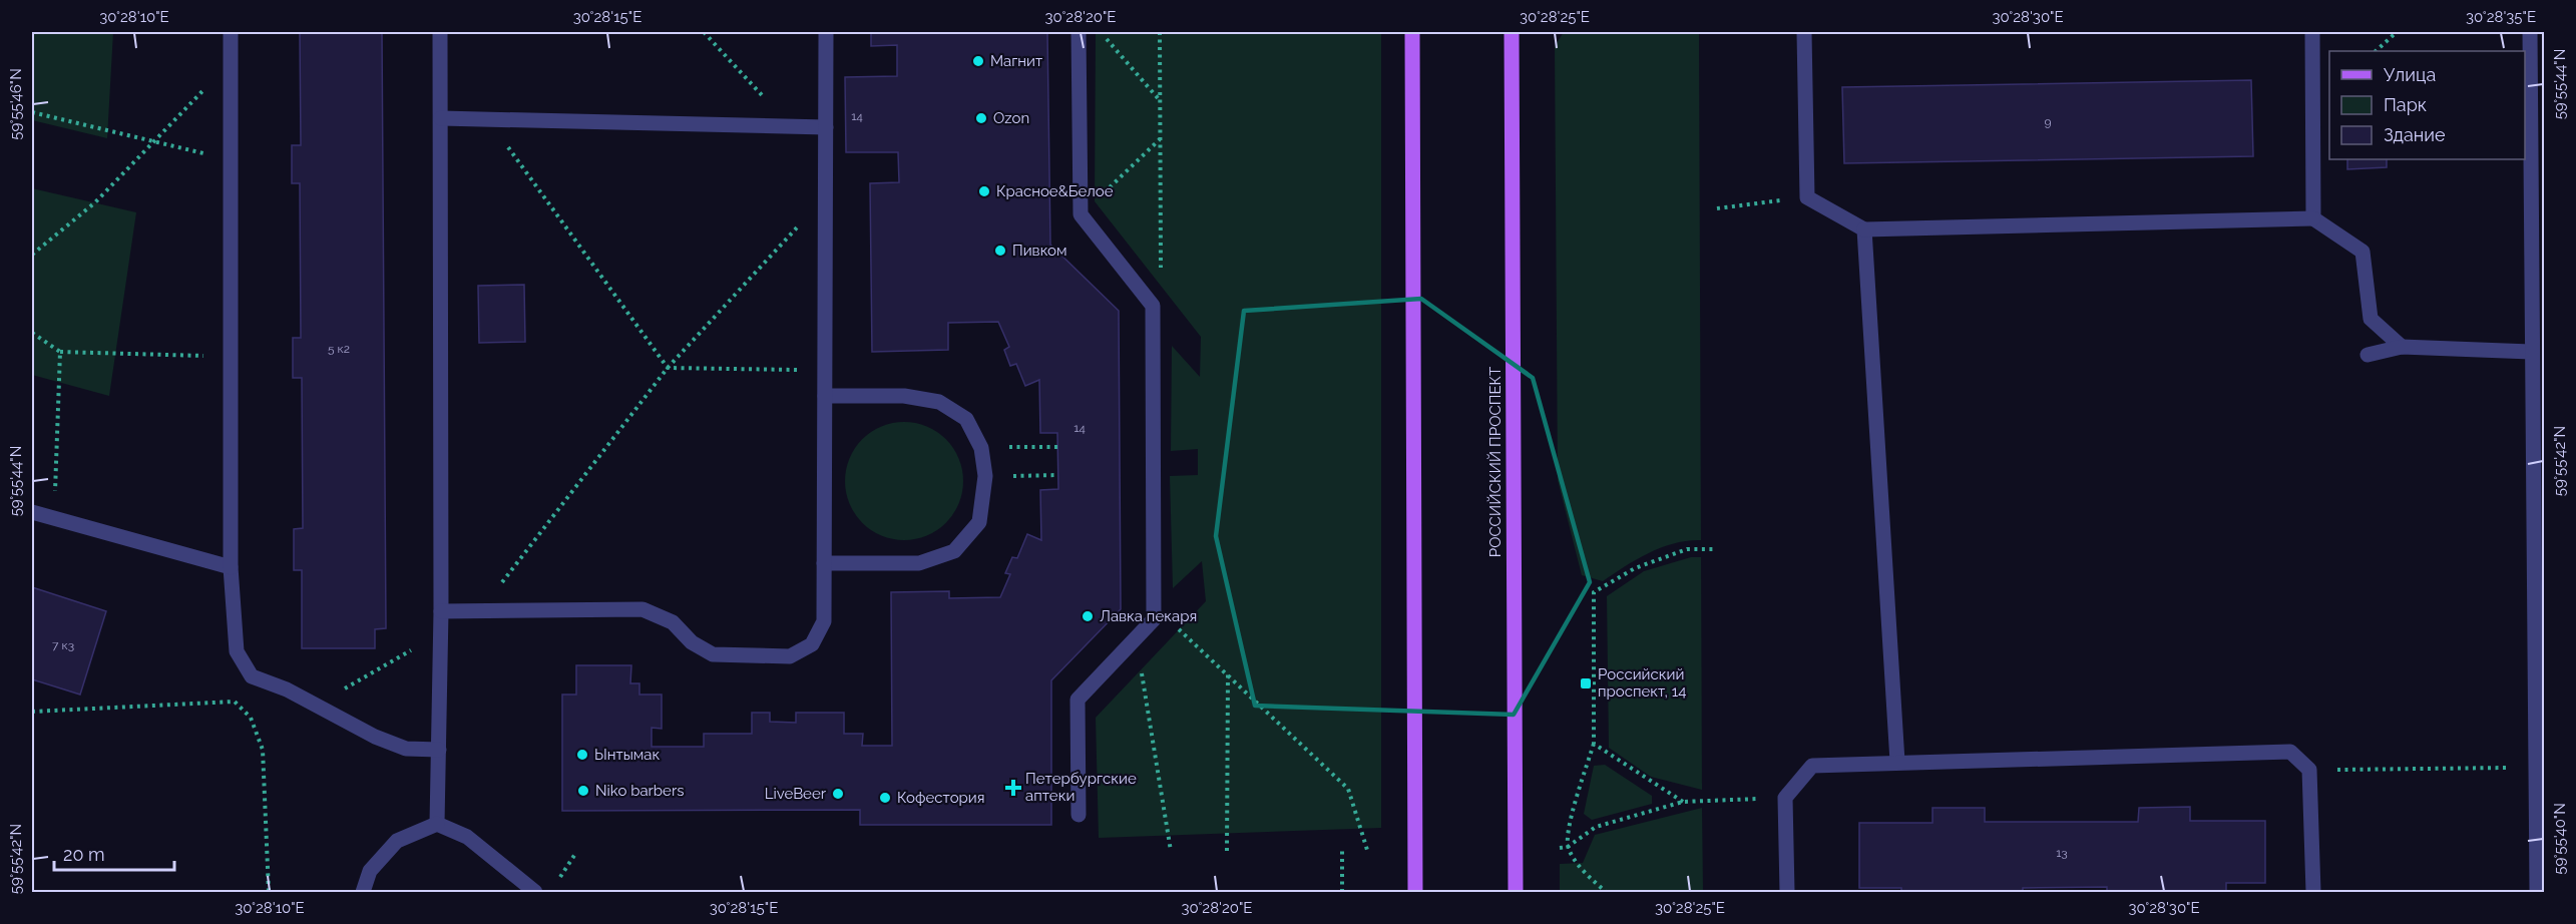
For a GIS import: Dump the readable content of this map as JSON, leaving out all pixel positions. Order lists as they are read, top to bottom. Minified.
{"streets":{"main road":["РОССИЙСКИЙ ПРОСПЕКТ"]},"places":{"other":["Магнит","Ozon","Красное&Белое","Пивком","Лавка пекаря","Ынтымак","Niko barbers","LiveBeer","Кофестория"],"transit":["Российский проспект, 14"],"health":["Петербургские аптеки"]},"house_numbers":["14","9","5 к2","14","7 к3","13"],"legend":["Улица","Парк","Здание"],"scale_bar":"20 m","coordinates":["30°28'10\"E","30°28'15\"E","30°28'20\"E","30°28'25\"E","30°28'30\"E","30°28'35\"E","59°55'44\"N","59°55'46\"N","59°55'42\"N","59°55'40\"N"]}
